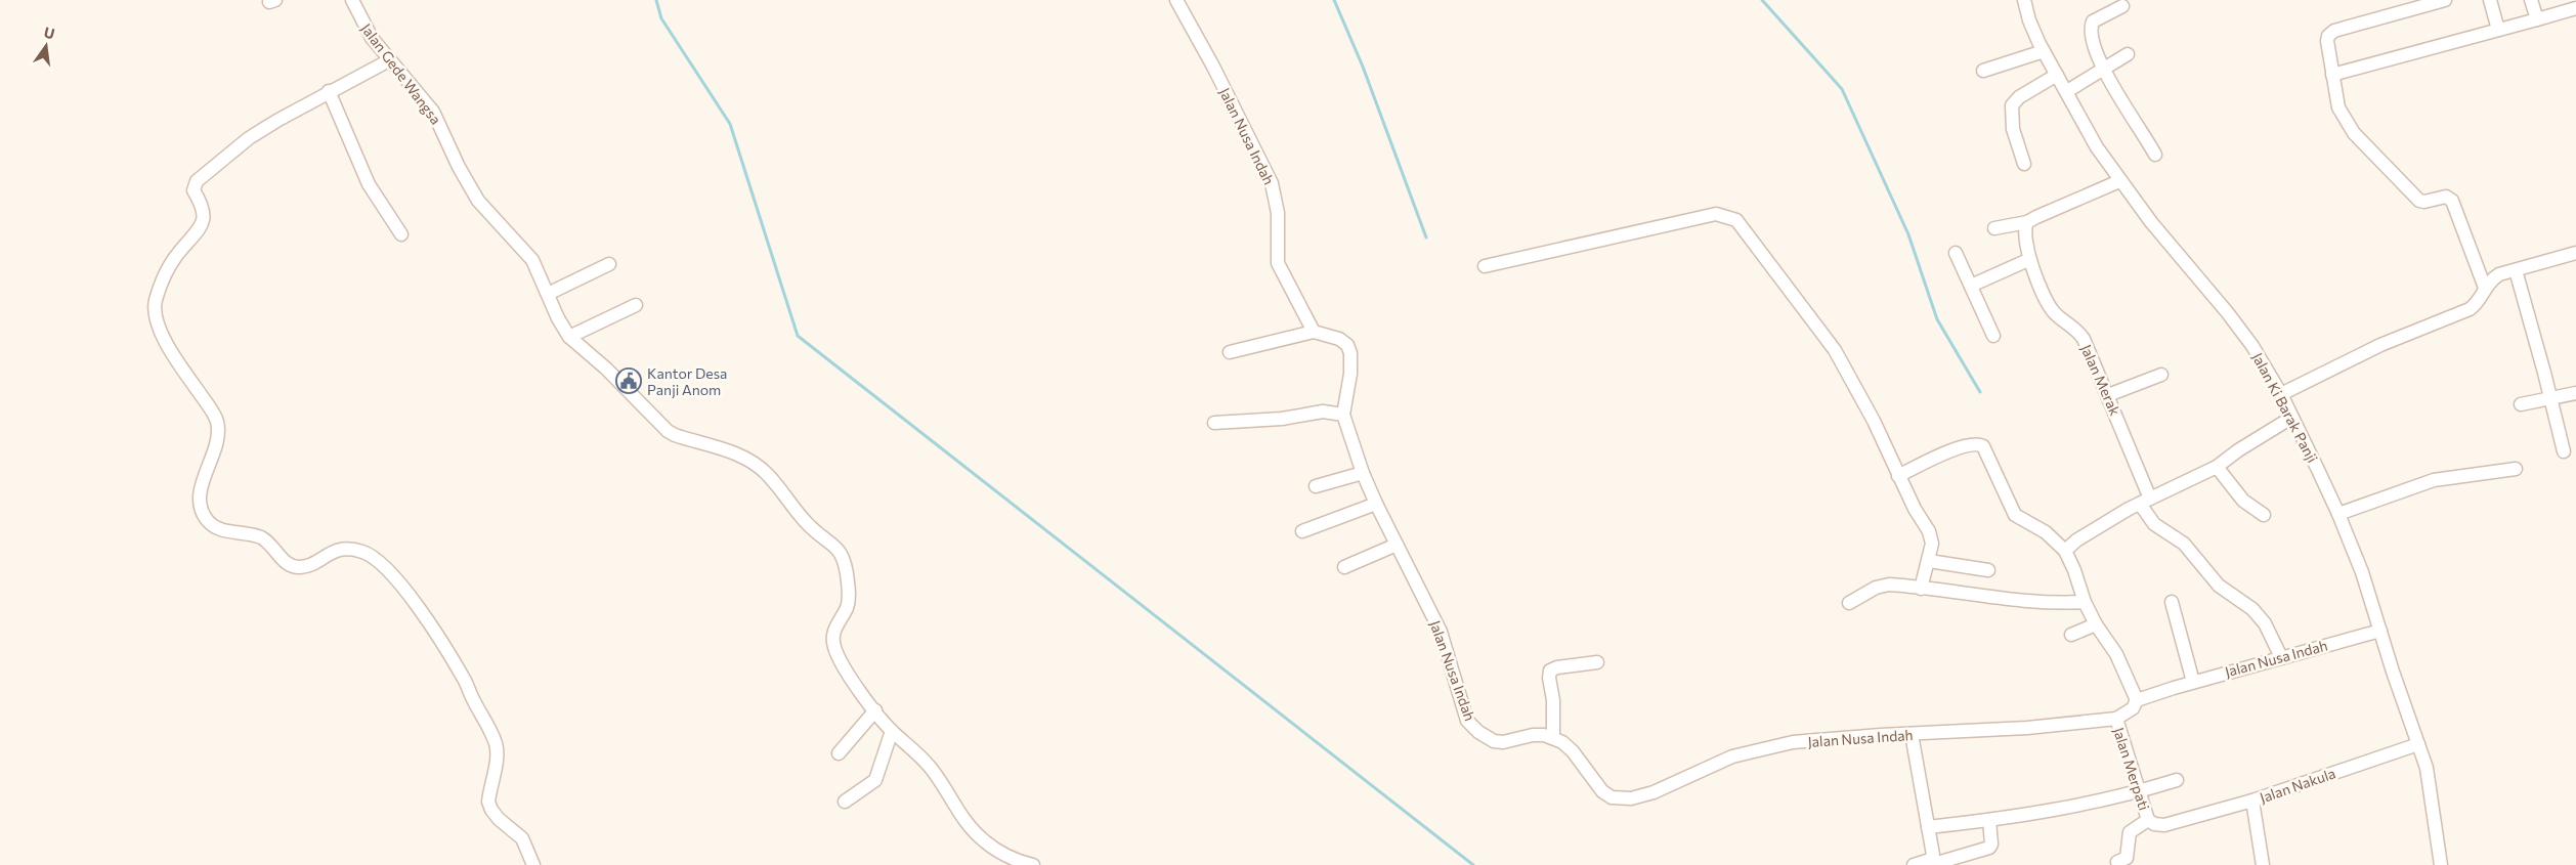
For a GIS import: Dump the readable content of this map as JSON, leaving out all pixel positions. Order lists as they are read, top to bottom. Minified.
{"streets":{"street":["Jalan Gede Wangsa","Jalan Nusa Indah","Jalan Merak","Jalan Ki Barak Panji","Jalan Merpati","Jalan Nakula"]},"crossings":[["Jalan Nusa Indah","Jalan Merak"],["Jalan Nusa Indah","Jalan Ki Barak Panji"],["Jalan Nusa Indah","Jalan Merpati"],["Jalan Ki Barak Panji","Jalan Nakula"],["Jalan Merpati","Jalan Nakula"]],"places":{"public building":["Kantor Desa Panji Anom"]},"north":"top"}
